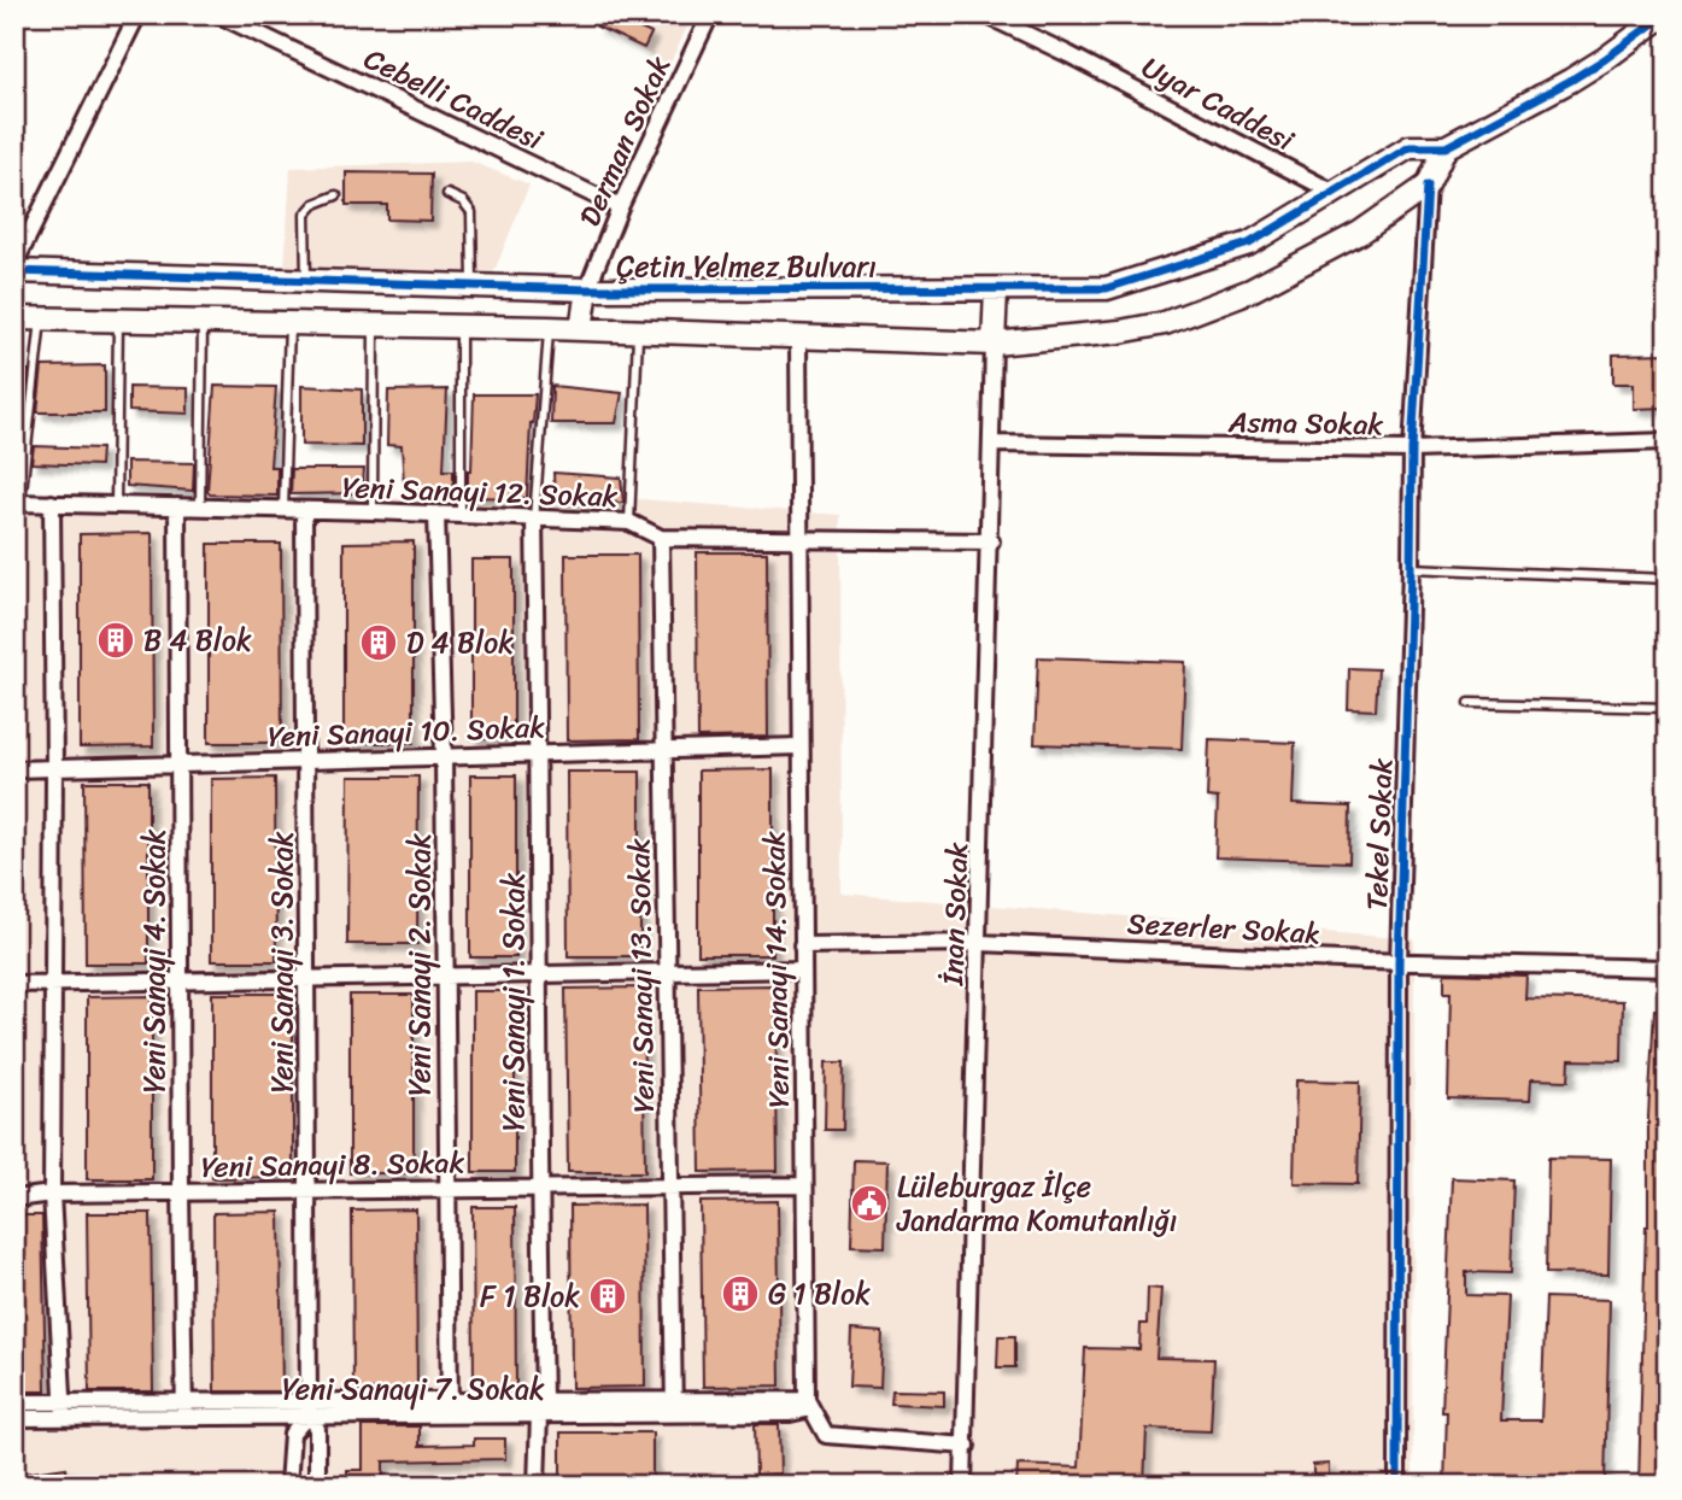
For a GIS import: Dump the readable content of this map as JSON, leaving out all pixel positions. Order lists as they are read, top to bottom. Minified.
{"streets":{"street":["Cebelli Caddesi","Uyar Caddesi","Derman Sokak","Çetin Yelmez Bulvarı","Asma Sokak","Yeni Sanayi 12. Sokak","Yeni Sanayi 10. Sokak","Tekel Sokak","İnan Sokak","Sezerler Sokak","Yeni Sanayi 4. Sokak","Yeni Sanayi 3. Sokak","Yeni Sanayi 2. Sokak","Yeni Sanayi 14. Sokak","Yeni Sanayi 13. Sokak","Yeni Sanayi 1. Sokak","Yeni Sanayi 8. Sokak","Yeni Sanayi 7. Sokak"]},"crossings":[["Cebelli Caddesi","Derman Sokak"],["Uyar Caddesi","Çetin Yelmez Bulvarı"],["Derman Sokak","Çetin Yelmez Bulvarı"],["Asma Sokak","Tekel Sokak"],["Asma Sokak","İnan Sokak"],["Yeni Sanayi 12. Sokak","İnan Sokak"],["Yeni Sanayi 12. Sokak","Yeni Sanayi 4. Sokak"],["Yeni Sanayi 12. Sokak","Yeni Sanayi 3. Sokak"],["Yeni Sanayi 12. Sokak","Yeni Sanayi 2. Sokak"],["Yeni Sanayi 12. Sokak","Yeni Sanayi 14. Sokak"],["Yeni Sanayi 12. Sokak","Yeni Sanayi 13. Sokak"],["Yeni Sanayi 12. Sokak","Yeni Sanayi 1. Sokak"],["Yeni Sanayi 10. Sokak","Yeni Sanayi 4. Sokak"],["Yeni Sanayi 10. Sokak","Yeni Sanayi 3. Sokak"],["Yeni Sanayi 10. Sokak","Yeni Sanayi 2. Sokak"],["Yeni Sanayi 10. Sokak","Yeni Sanayi 14. Sokak"],["Yeni Sanayi 10. Sokak","Yeni Sanayi 13. Sokak"],["Yeni Sanayi 10. Sokak","Yeni Sanayi 1. Sokak"],["Tekel Sokak","Sezerler Sokak"],["İnan Sokak","Sezerler Sokak"],["Sezerler Sokak","Yeni Sanayi 14. Sokak"],["Yeni Sanayi 4. Sokak","Yeni Sanayi 8. Sokak"],["Yeni Sanayi 4. Sokak","Yeni Sanayi 7. Sokak"],["Yeni Sanayi 3. Sokak","Yeni Sanayi 8. Sokak"],["Yeni Sanayi 3. Sokak","Yeni Sanayi 7. Sokak"],["Yeni Sanayi 2. Sokak","Yeni Sanayi 8. Sokak"],["Yeni Sanayi 2. Sokak","Yeni Sanayi 7. Sokak"],["Yeni Sanayi 14. Sokak","Yeni Sanayi 8. Sokak"],["Yeni Sanayi 14. Sokak","Yeni Sanayi 7. Sokak"],["Yeni Sanayi 13. Sokak","Yeni Sanayi 8. Sokak"],["Yeni Sanayi 13. Sokak","Yeni Sanayi 7. Sokak"],["Yeni Sanayi 1. Sokak","Yeni Sanayi 8. Sokak"],["Yeni Sanayi 1. Sokak","Yeni Sanayi 7. Sokak"]],"places":{"building":["B 4 Blok","D 4 Blok","G 1 Blok","F 1 Blok"],"public building":["Lüleburgaz İlçe Jandarma Komutanlığı"]}}
